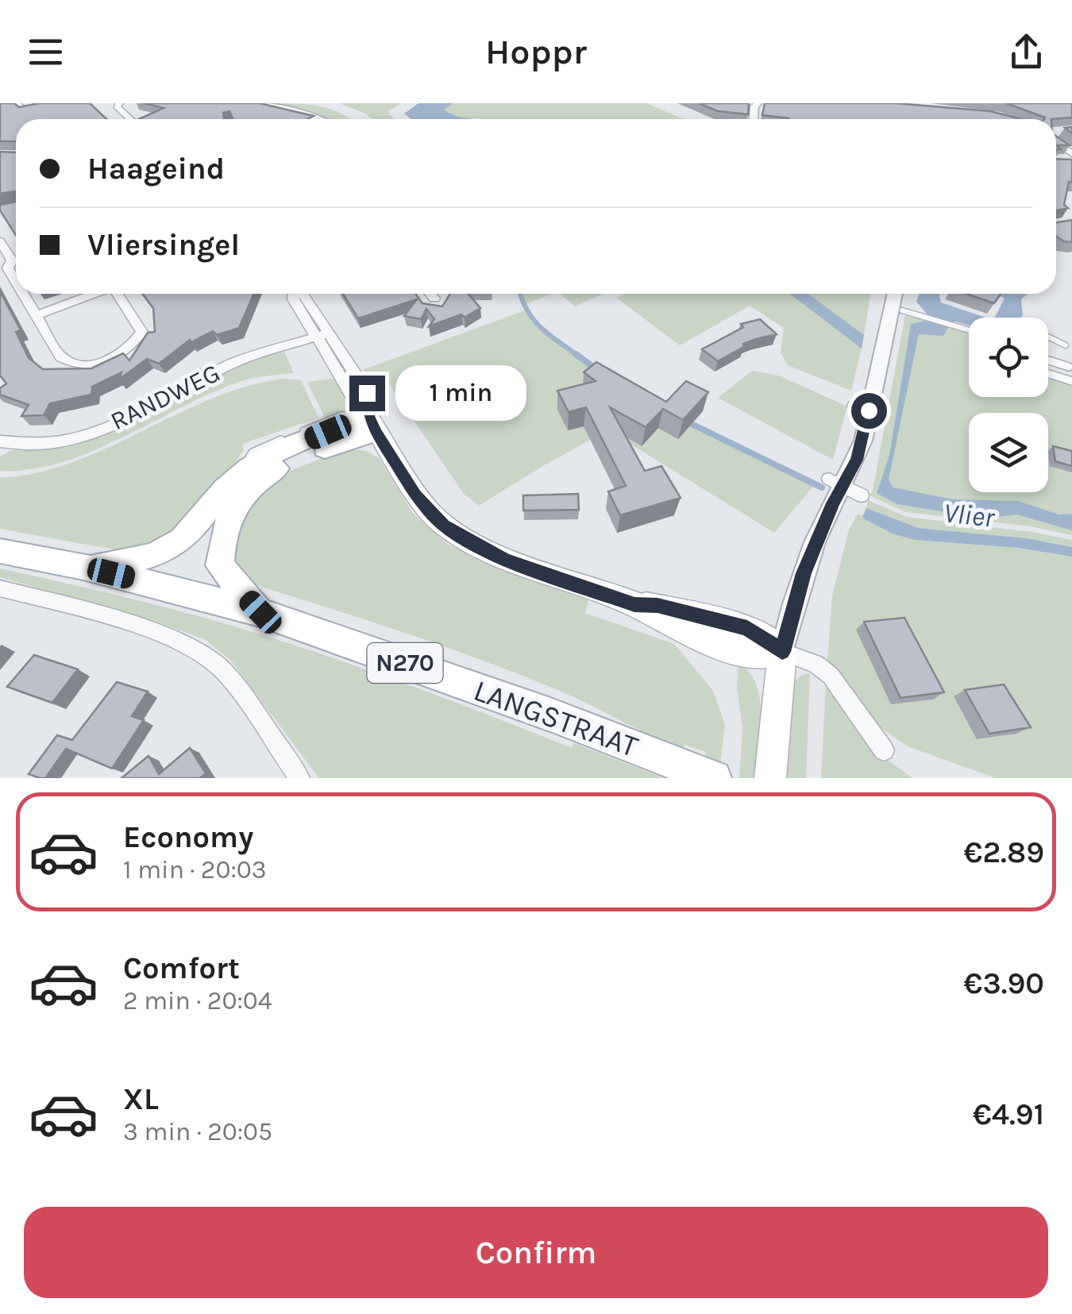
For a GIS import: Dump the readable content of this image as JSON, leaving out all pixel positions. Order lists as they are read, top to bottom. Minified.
{"streets":{"main road":["N270","LANGSTRAAT"],"street":["RANDWEG"]},"crossings":[["N270","LANGSTRAAT"]],"water":["Vlier"],"page":{"header":"Hoppr","banner":["Haageind","Vliersingel"],"bubble":"1 min","list":[{"name":"Economy","note":"1 min · 20:03","value":"€2.89"},{"name":"Comfort","note":"2 min · 20:04","value":"€3.90"},{"name":"XL","note":"3 min · 20:05","value":"€4.91"}],"buttons":"Confirm"}}
